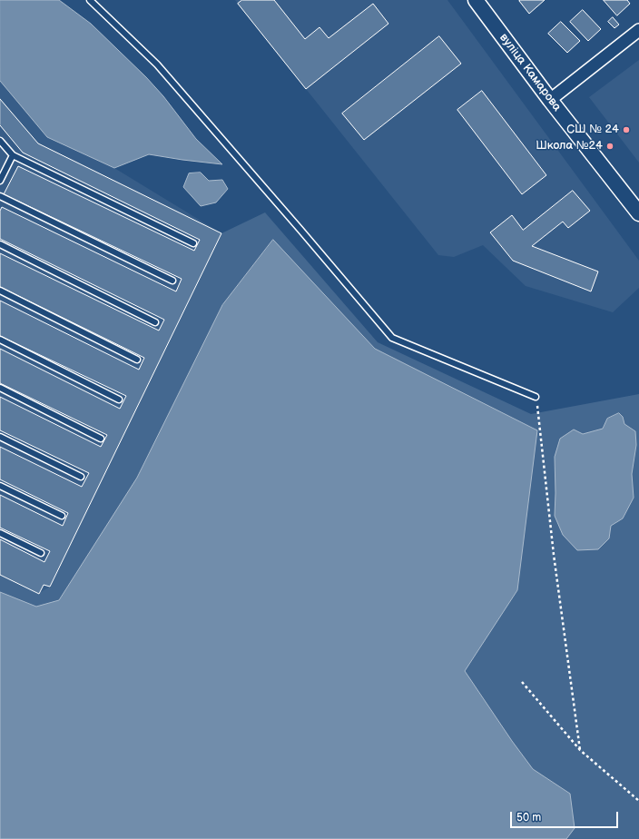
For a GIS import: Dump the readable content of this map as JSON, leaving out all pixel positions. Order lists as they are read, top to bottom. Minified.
{"streets":{"street":["вуліца Камарова"]},"places":["СШ № 24","Школа №24"],"scale_bar":"50 m"}
